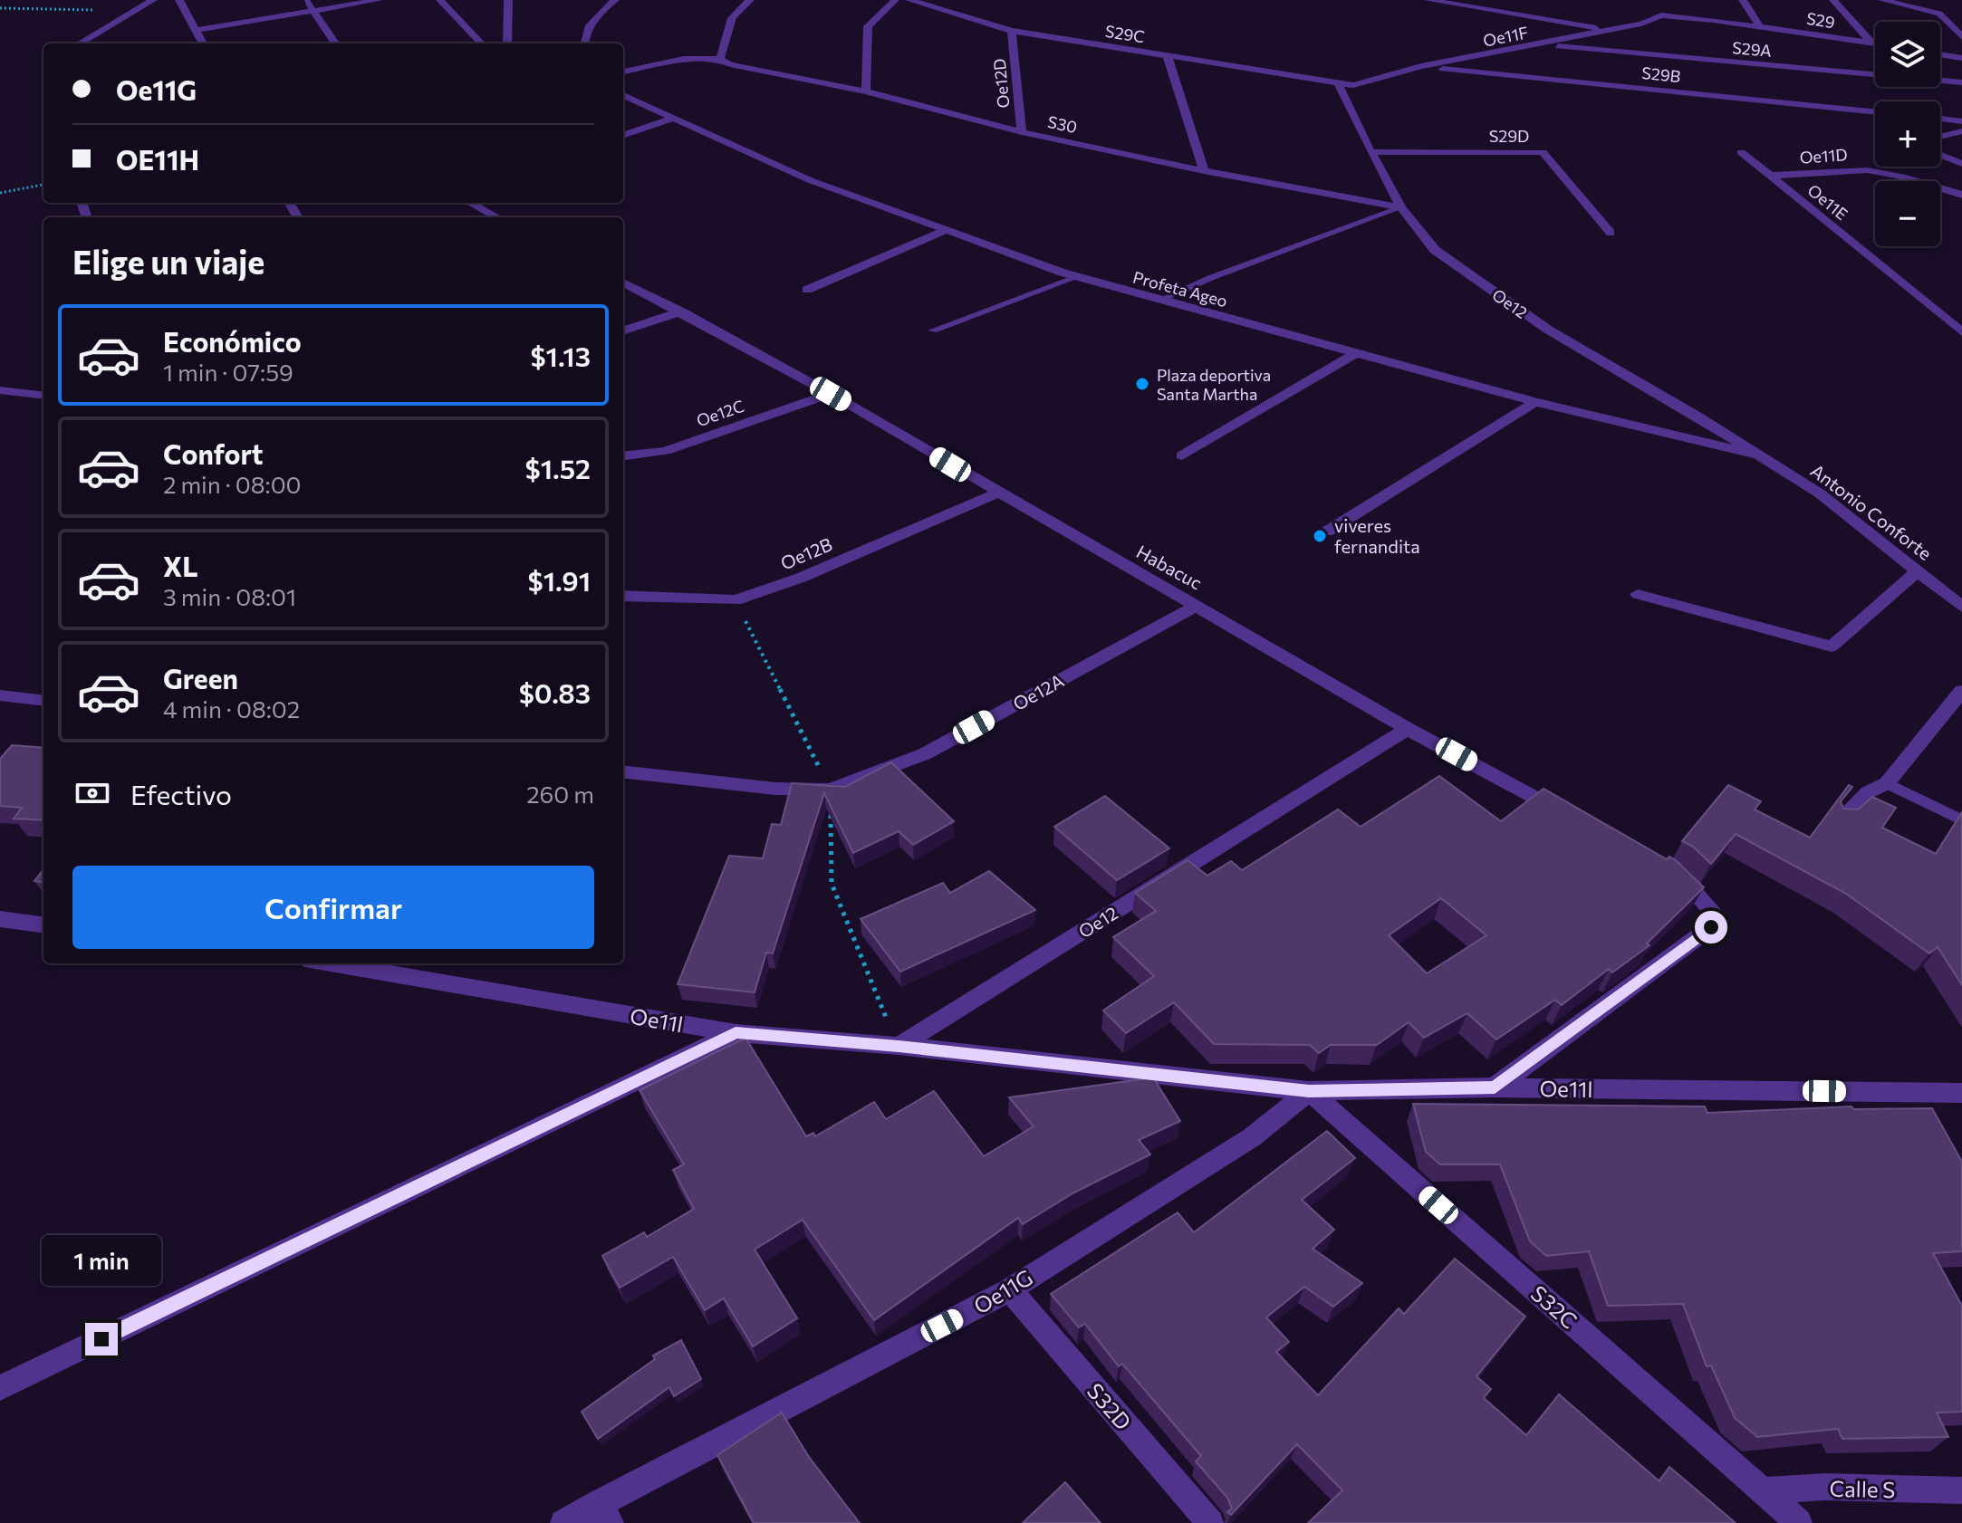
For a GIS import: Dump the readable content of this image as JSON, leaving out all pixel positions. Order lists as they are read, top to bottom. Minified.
{"streets":{"street":["S29","S29C","Oe11F","S29A","S29B","Oe12D","S30","S29D","Oe11D","Oe11E","Profeta Ageo","Oe12","Oe12C","Antonio Conforte","Oe12B","Habacuc","Oe12A","Oe11l","Oe11G","S32C","S32D","Calle S"]},"crossings":[["S29","Oe11F"],["S29C","Oe11F"],["S29C","Oe12D"],["S29C","Oe12"],["Oe11F","S29A"],["Oe11F","S29B"],["Oe11F","Oe12"],["Oe12D","S30"],["S30","Oe12"],["S29D","Oe12"],["Oe11D","Oe11E"],["Profeta Ageo","Oe12"],["Profeta Ageo","Antonio Conforte"],["Oe12","Antonio Conforte"],["Oe12","Habacuc"],["Oe12","Oe11l"],["Oe12C","Habacuc"],["Oe12B","Habacuc"],["Habacuc","Oe12A"],["Oe11l","Oe11G"],["Oe11l","S32C"],["Oe11G","S32C"],["Oe11G","S32D"],["S32C","Calle S"]],"places":["Plaza deportiva Santa Martha","viveres fernandita"],"page":{"map_buttons":["+","−"],"banner":["Oe11G","OE11H"],"heading":"Elige un viaje","list":[{"name":"Económico","note":"1 min · 07:59","value":"$1.13"},{"name":"Confort","note":"2 min · 08:00","value":"$1.52"},{"name":"XL","note":"3 min · 08:01","value":"$1.91"},{"name":"Green","note":"4 min · 08:02","value":"$0.83"}],"pay":["Efectivo","260 m"],"buttons":"Confirmar","bubble":"1 min"}}
